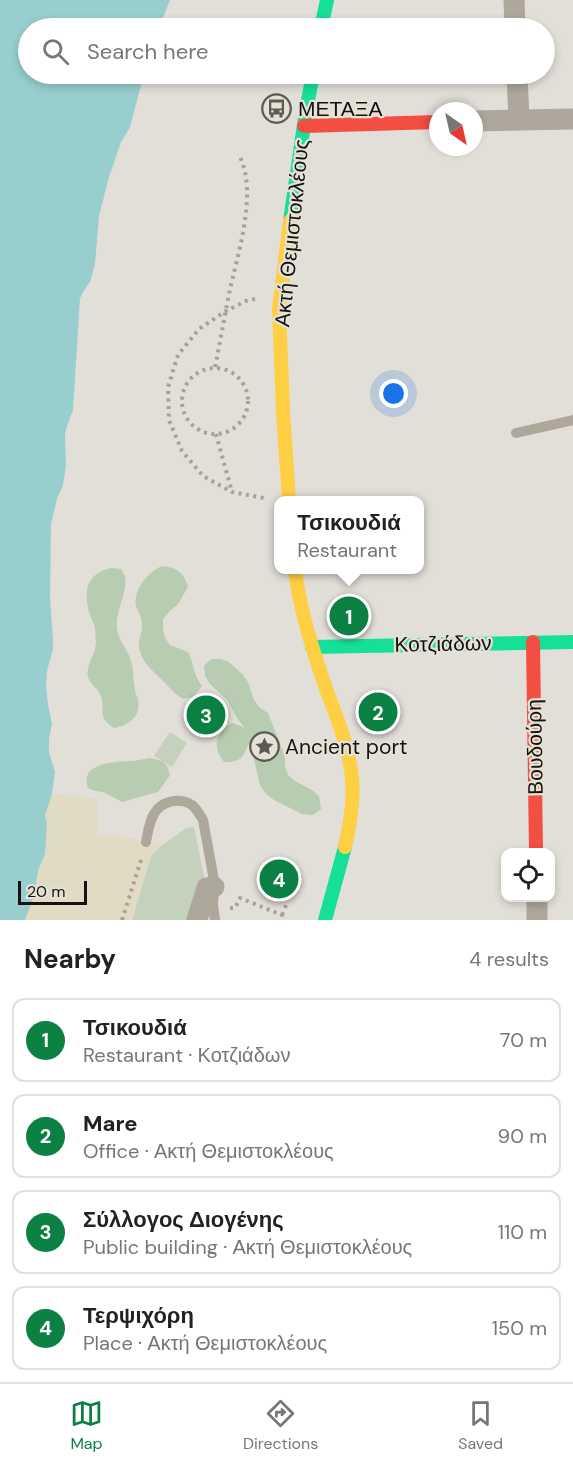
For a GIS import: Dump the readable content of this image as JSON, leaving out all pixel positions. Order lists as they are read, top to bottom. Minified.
{"streets":{"main road":["Ακτή Θεμιστοκλέους","Κοτζιάδων","Βουδούρη"]},"crossings":[["Κοτζιάδων","Βουδούρη"]],"places":{"bus stop":["ΜΕΤΑΞΑ"],"place":["Ancient port"]},"scale_bar":"20 m","north":"bottom right","page":{"search":"Search here","popup":["Τσικουδιά","Restaurant"],"pins":["1","2","3","4"],"scale":"20 m","heading":["Nearby","4 results"],"list":[{"mark":"1","name":"Τσικουδιά","note":"Restaurant · Κοτζιάδων","value":"70 m"},{"mark":"2","name":"Mare","note":"Office · Ακτή Θεμιστοκλέους","value":"90 m"},{"mark":"3","name":"Σύλλογος Διογένης","note":"Public building · Ακτή Θεμιστοκλέους","value":"110 m"},{"mark":"4","name":"Τερψιχόρη","note":"Place · Ακτή Θεμιστοκλέους","value":"150 m"}],"nav":["Map","Directions","Saved"]}}
